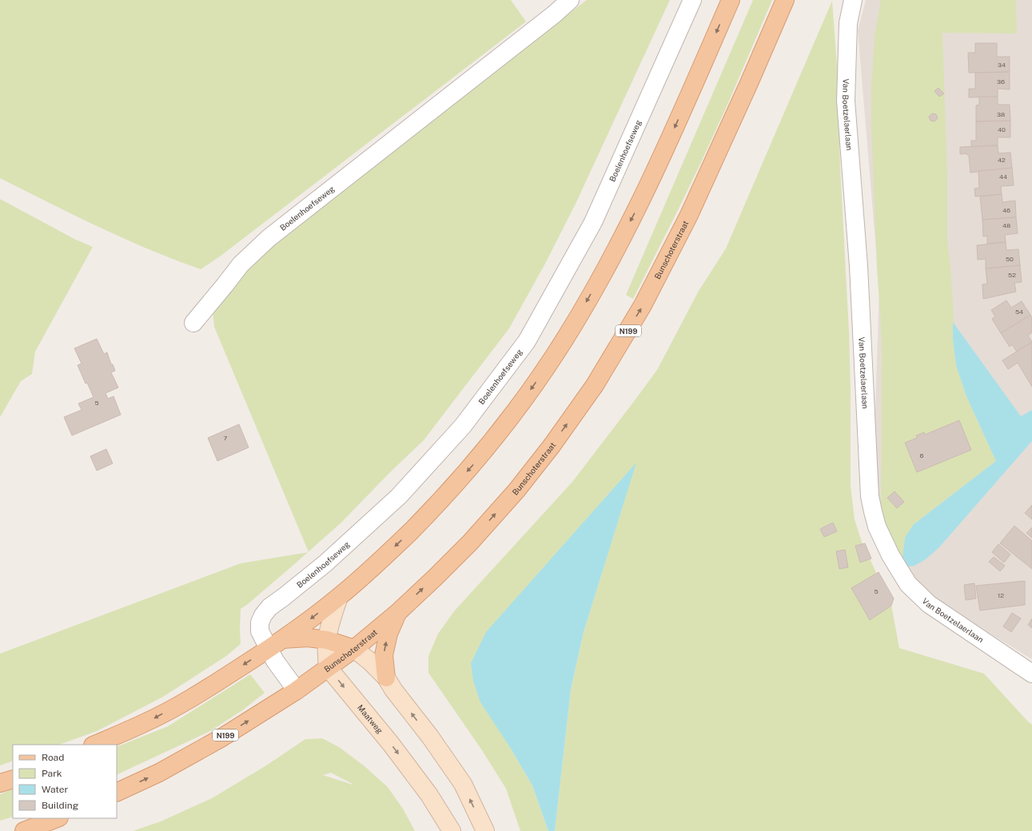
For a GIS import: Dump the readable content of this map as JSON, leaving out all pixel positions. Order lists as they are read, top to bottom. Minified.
{"streets":{"main road":["Bunschoterstraat","N199","Maatweg"],"street":["Van Boetzelaerlaan","Boelenhoefseweg"]},"crossings":[["Boelenhoefseweg","Bunschoterstraat"],["Bunschoterstraat","Maatweg"]],"house_numbers":["34","36","38","40","42","44","46","48","50","52","54","5","7","6","5","12"],"legend":["Road","Park","Water","Building"]}
